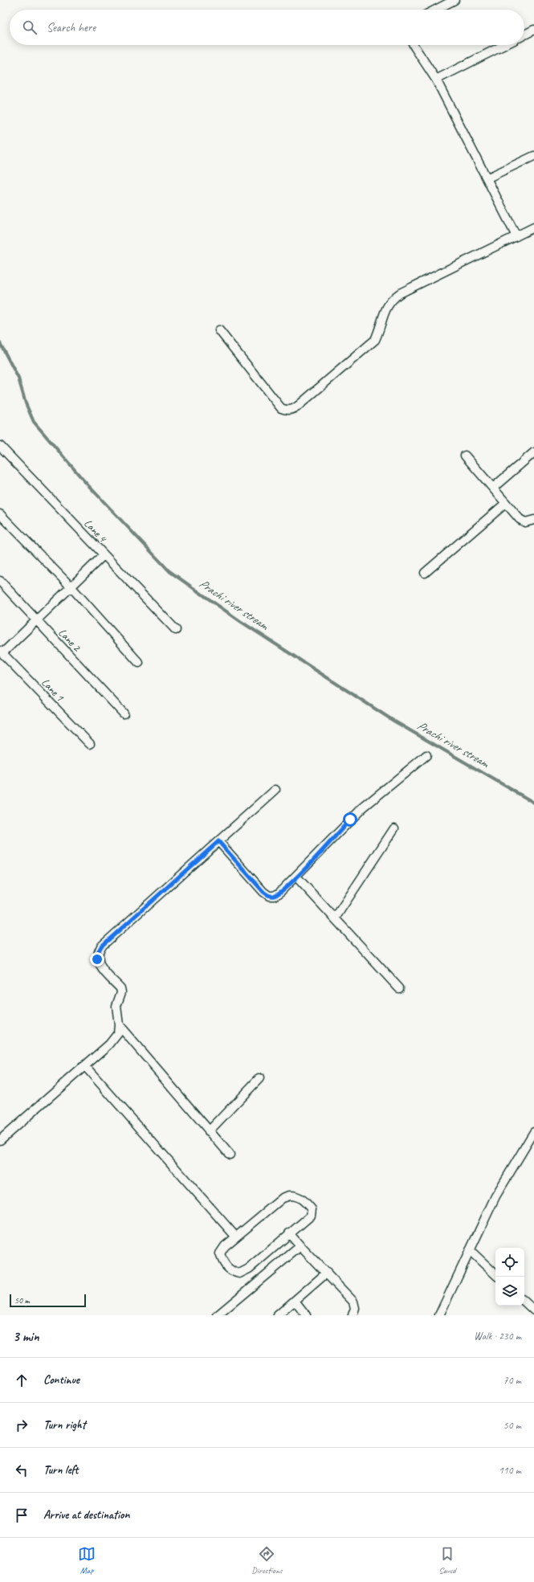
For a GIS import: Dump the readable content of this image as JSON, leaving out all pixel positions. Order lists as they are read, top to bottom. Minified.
{"streets":{"street":["Lane 4","Lane 2","Lane 1"]},"water":["Prachi river stream"],"scale_bar":"50 m","page":{"search":"Search here","scale":"50 m","heading":["3 min","Walk · 230 m"],"list":[["Continue","70 m"],["Turn right","50 m"],["Turn left","110 m"],"Arrive at destination"],"nav":["Map","Directions","Saved"]}}
